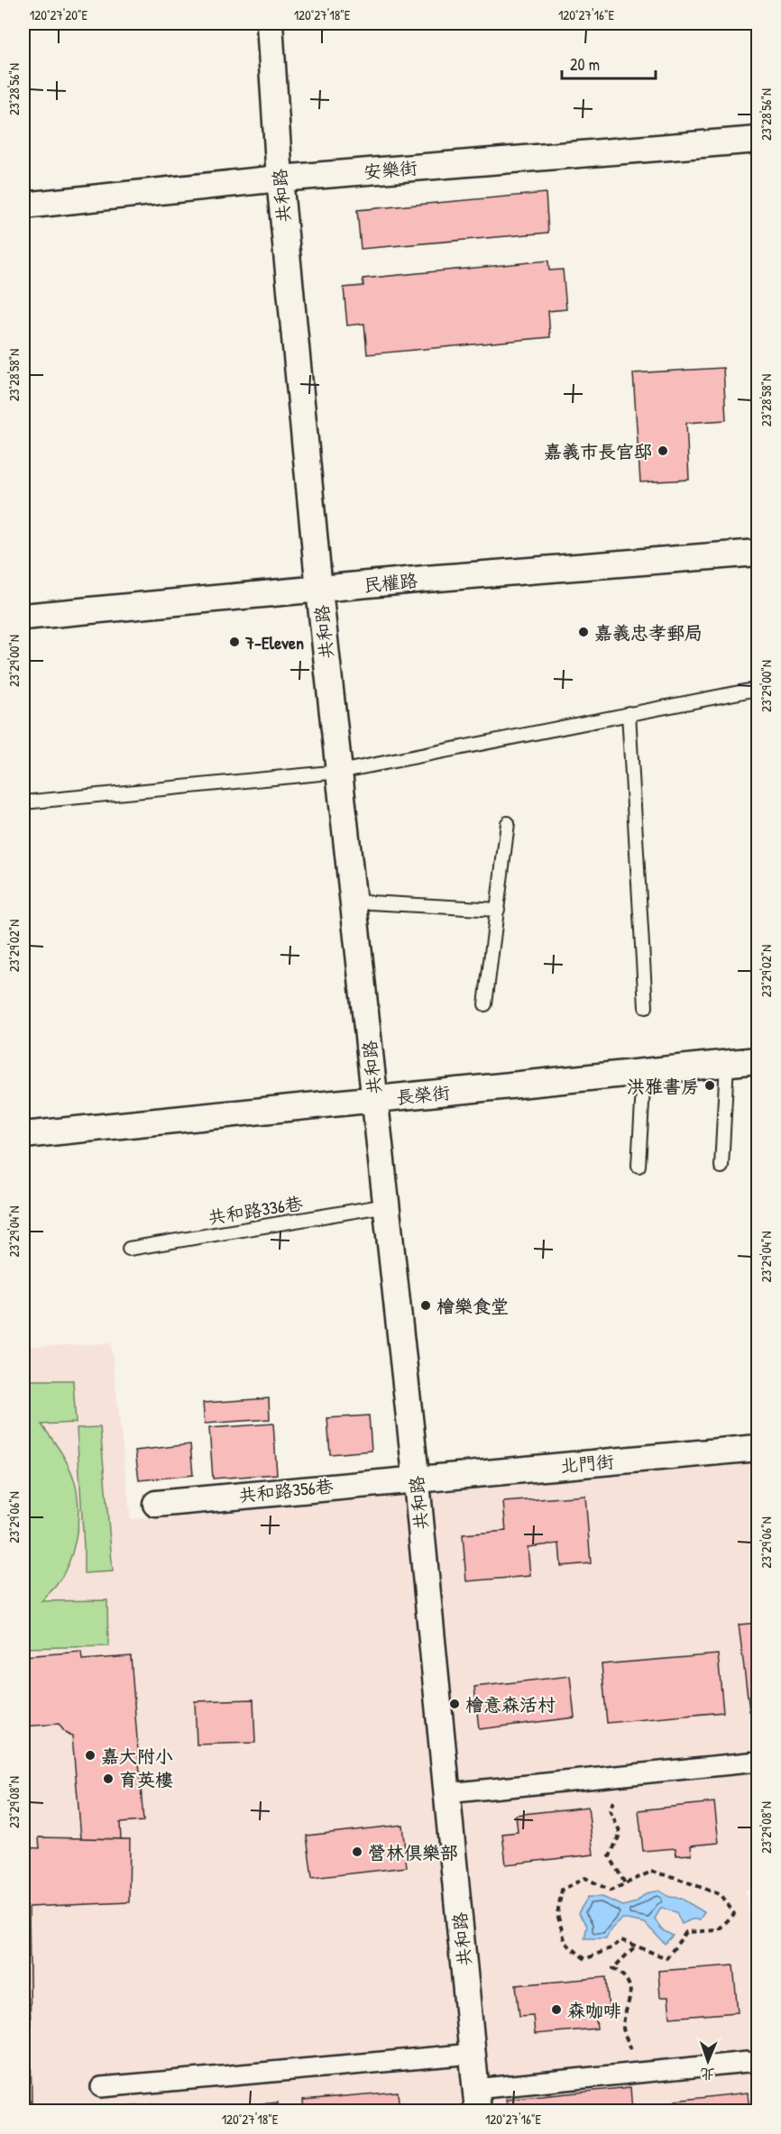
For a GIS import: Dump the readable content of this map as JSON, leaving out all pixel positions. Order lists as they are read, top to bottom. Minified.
{"streets":{"street":["安樂街","共和路","民權路","長榮街","北門街","共和路356巷"],"lane":["共和路336巷"]},"crossings":[["安樂街","共和路"],["共和路","民權路"],["共和路","長榮街"],["共和路","共和路336巷"],["共和路","北門街"],["共和路","共和路356巷"],["北門街","共和路356巷"]],"places":["嘉義市長官邸","嘉義忠孝郵局","7-Eleven","洪雅書房","檜樂食堂","檜意森活村","嘉大附小","育英樓","營林俱樂部","森咖啡"],"scale_bar":"20 m","north":"bottom","coordinates":["120°27'20\"E","120°27'18\"E","120°27'16\"E","23°28'56\"N","23°28'58\"N","23°29'00\"N","23°29'02\"N","23°29'04\"N","23°29'06\"N","23°29'08\"N"]}
